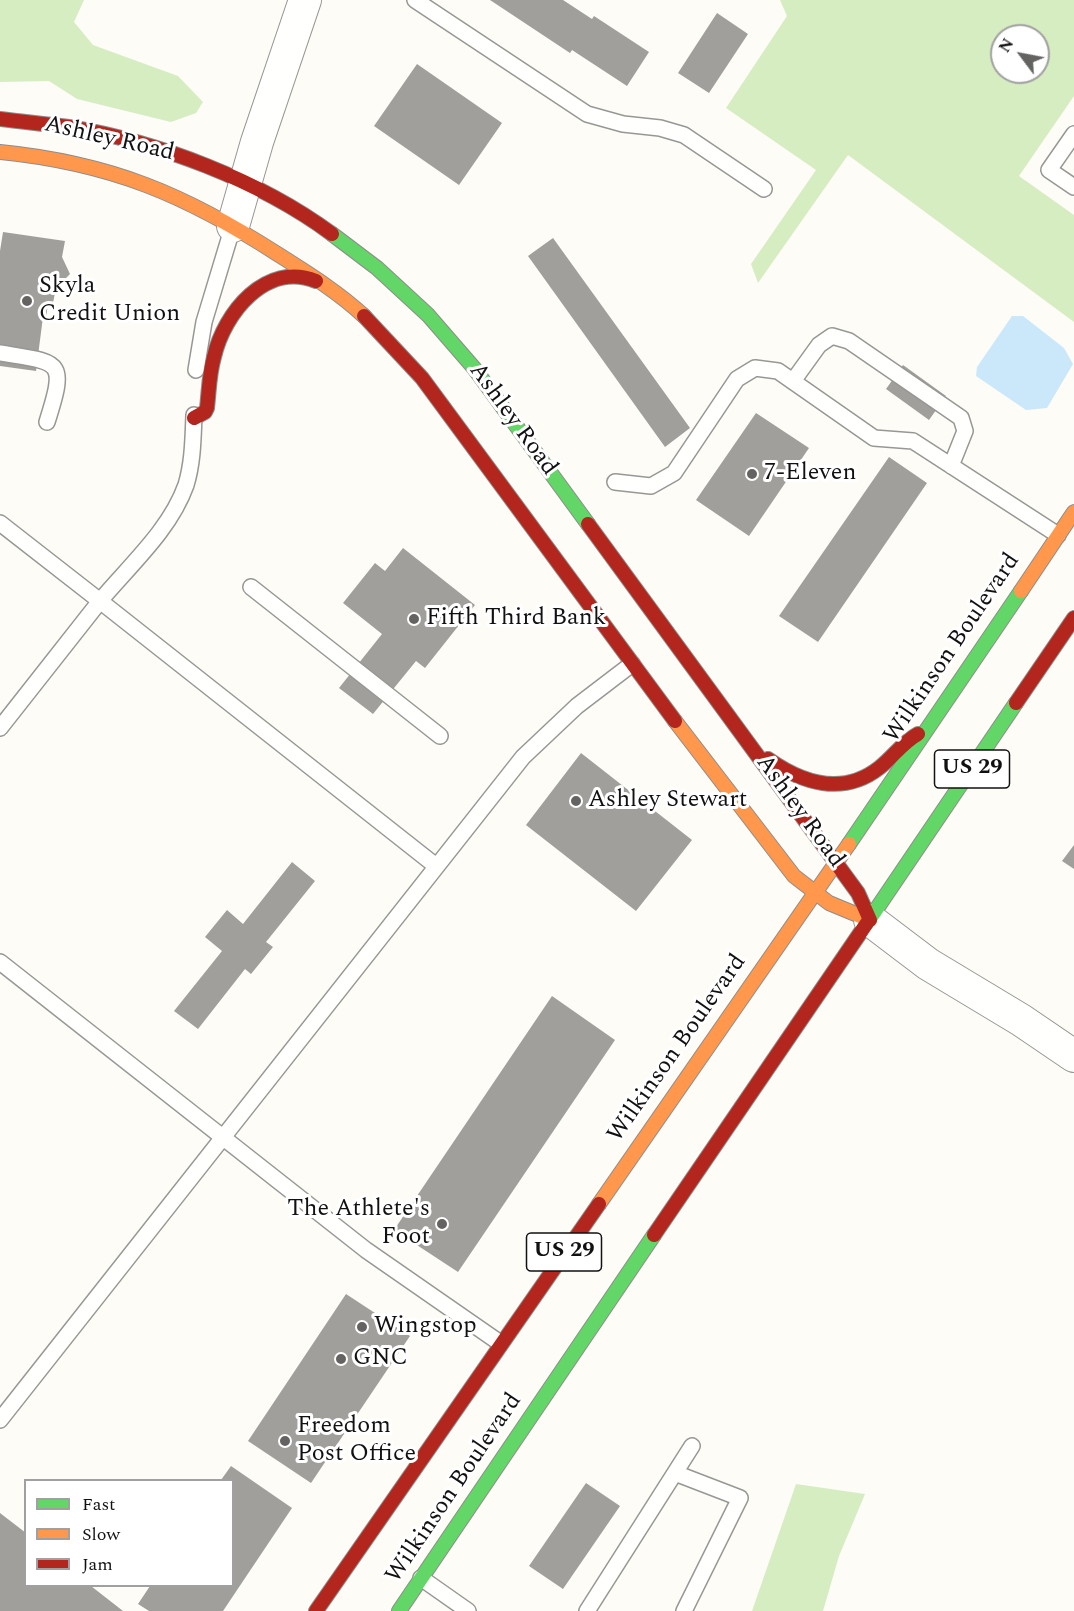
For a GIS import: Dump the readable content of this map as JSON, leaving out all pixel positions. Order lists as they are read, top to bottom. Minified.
{"streets":{"street":["Ashley Road","Wilkinson Boulevard","US 29"]},"crossings":[["Ashley Road","Wilkinson Boulevard"]],"places":["Skyla Credit Union","7-Eleven","Fifth Third Bank","Ashley Stewart","The Athlete's Foot","Wingstop","GNC","Freedom Post Office"],"legend":["Fast","Slow","Jam"],"north":"top left"}
